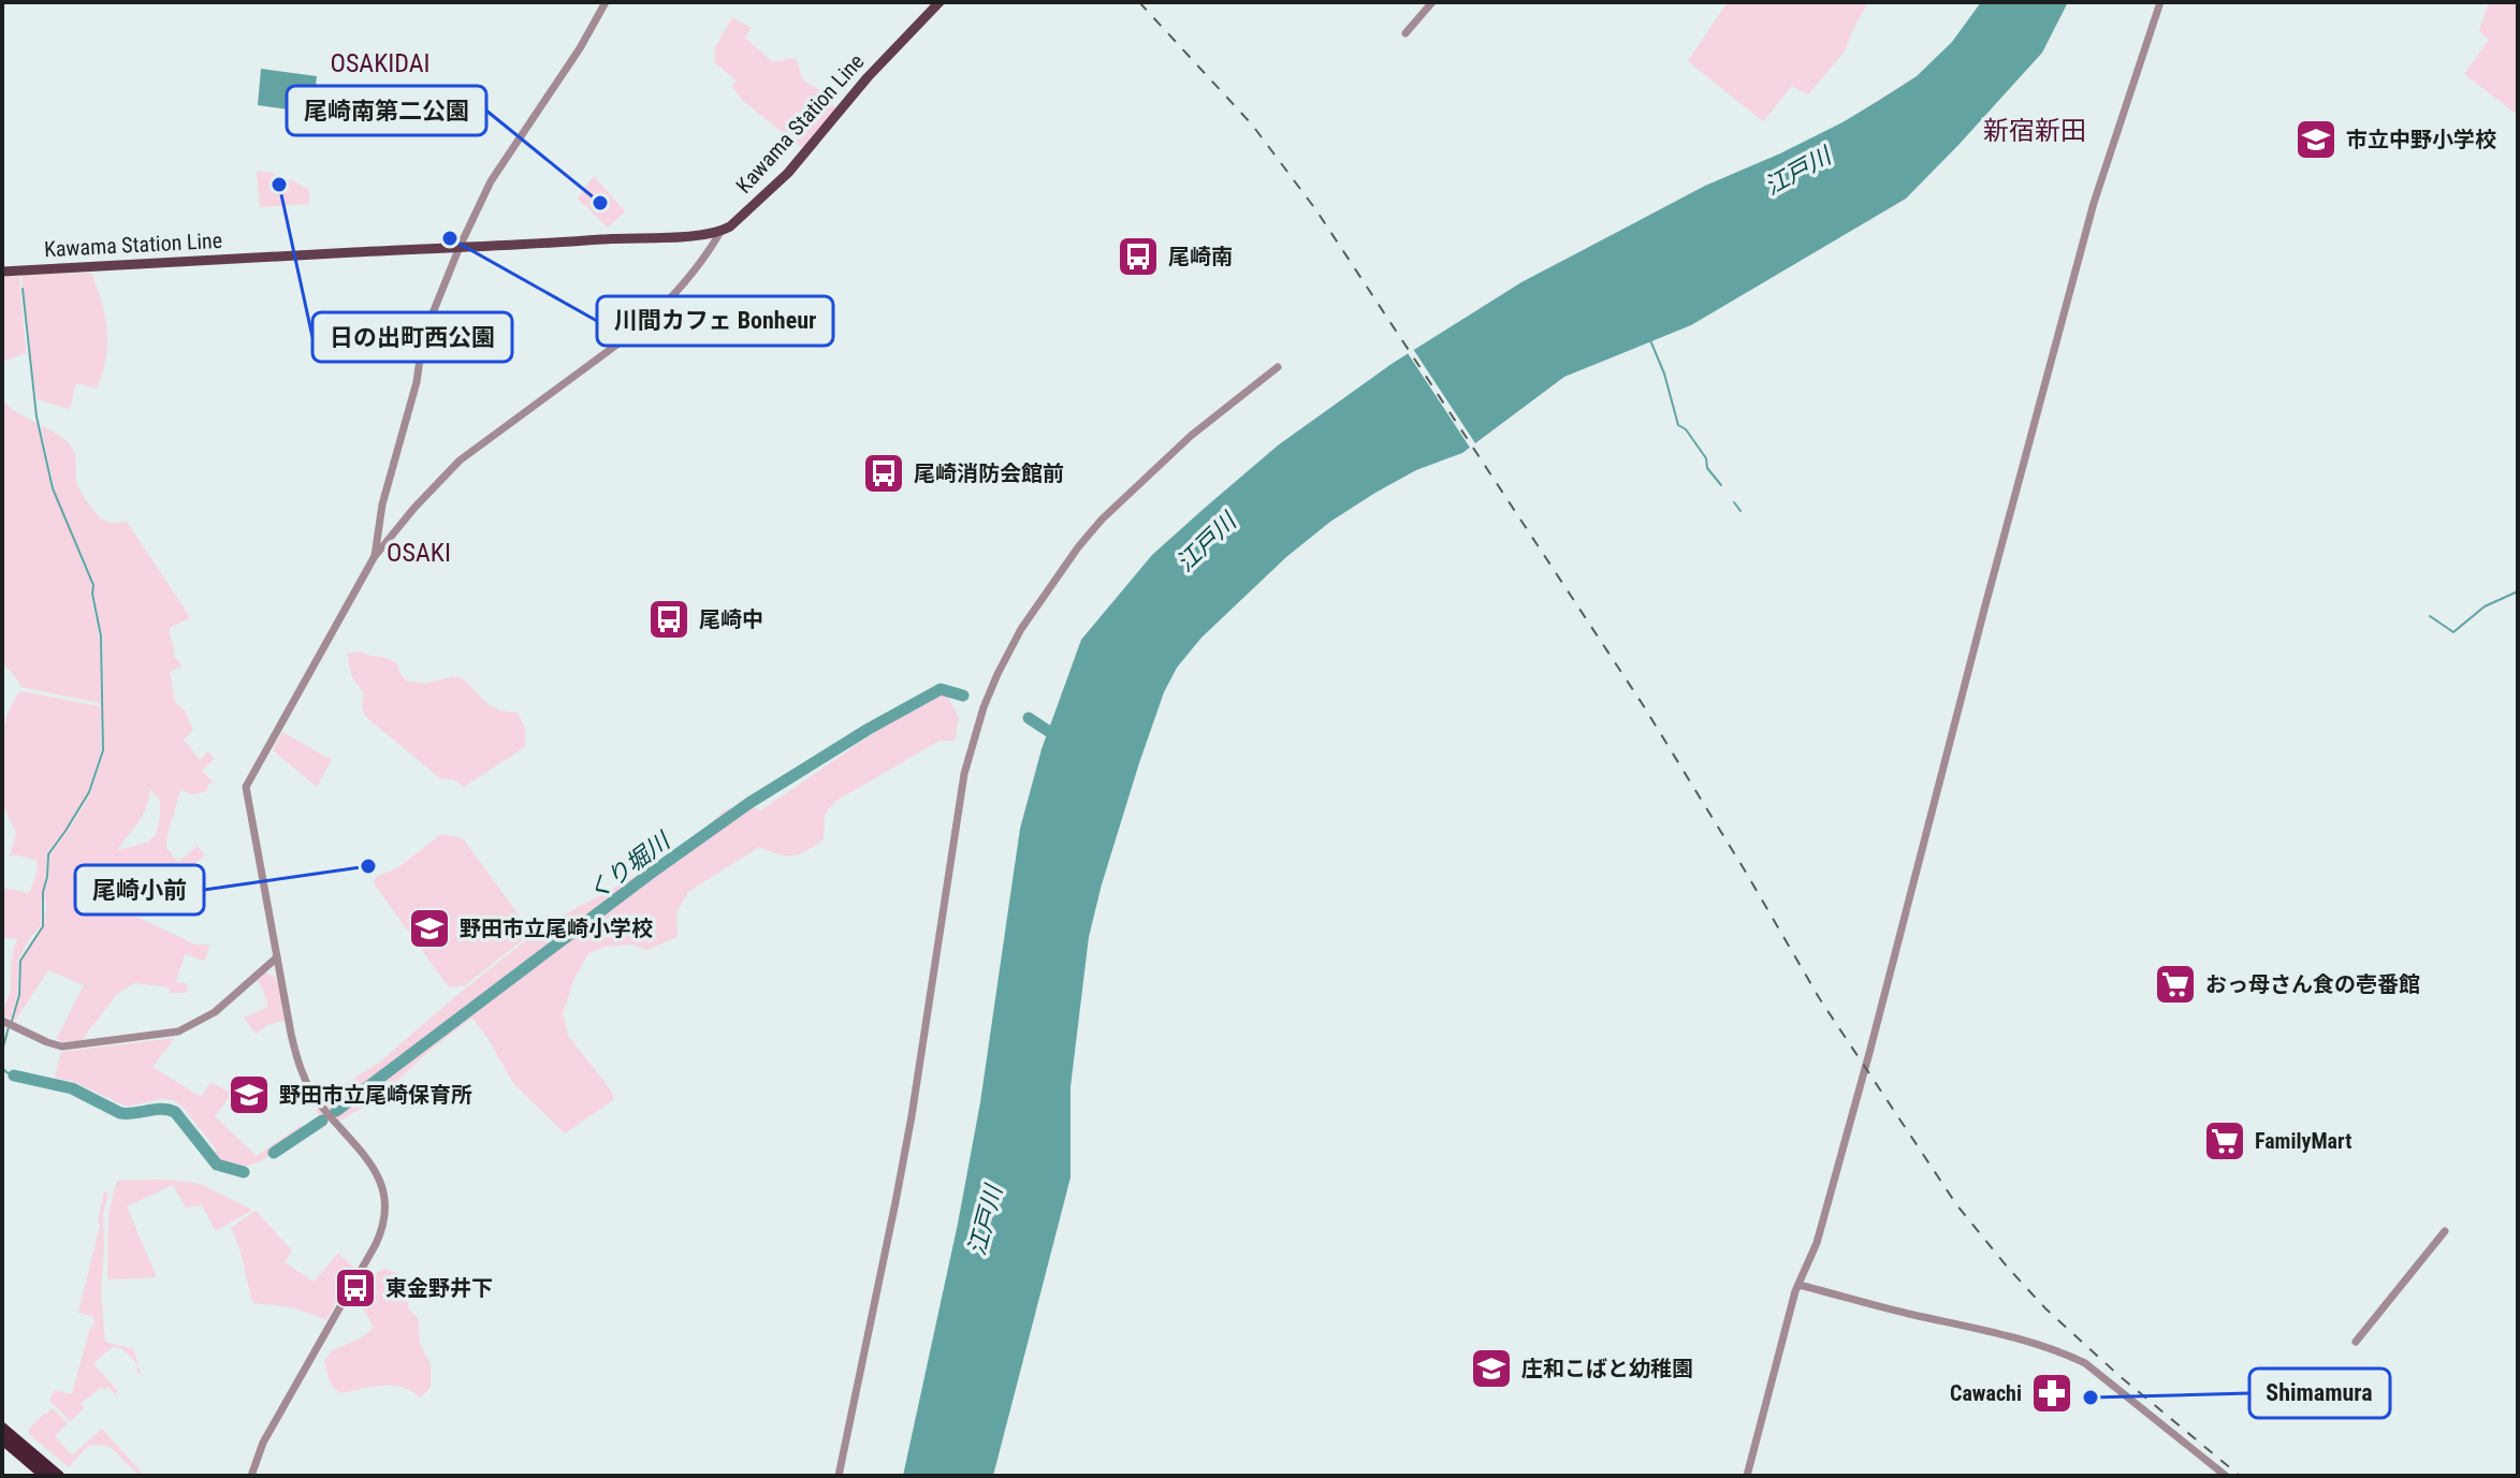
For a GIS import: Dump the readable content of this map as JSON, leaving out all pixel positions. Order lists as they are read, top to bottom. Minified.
{"streets":{"main road":["Kawama Station Line"]},"districts":["OSAKIDAI","新宿新田","OSAKI"],"water":["江戸川","くり堀川"],"places":{"school or university":["市立中野小学校","野田市立尾崎小学校","野田市立尾崎保育所","庄和こばと幼稚園"],"other":["日の出町西公園","尾崎南第二公園","川間カフェ Bonheur","尾崎小前","Shimamura"],"bus stop":["尾崎南","尾崎消防会館前","尾崎中","東金野井下"],"supermarket":["おっ母さん食の壱番館","FamilyMart"],"pharmacy":["Cawachi"]}}
